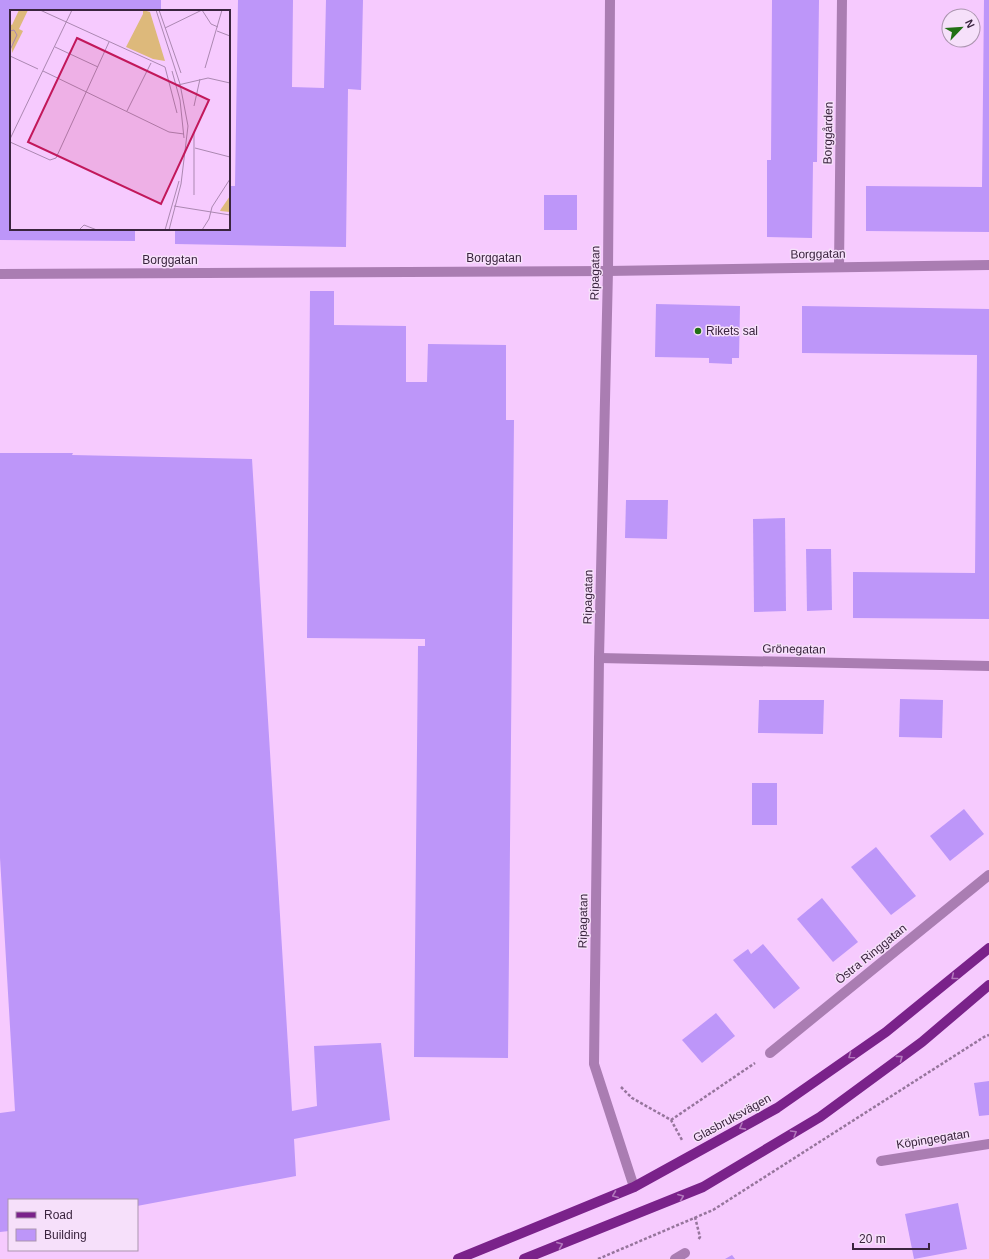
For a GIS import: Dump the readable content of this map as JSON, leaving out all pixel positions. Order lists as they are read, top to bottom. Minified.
{"streets":{"main road":["Glasbruksvägen"],"street":["Borggården","Borggatan","Ripagatan","Grönegatan","Östra Ringgatan","Köpingegatan"]},"crossings":[["Borggården","Borggatan"],["Borggatan","Ripagatan"],["Ripagatan","Grönegatan"],["Ripagatan","Glasbruksvägen"]],"places":["Rikets sal"],"legend":["Road","Building"],"scale_bar":"20 m","north":"top right"}
